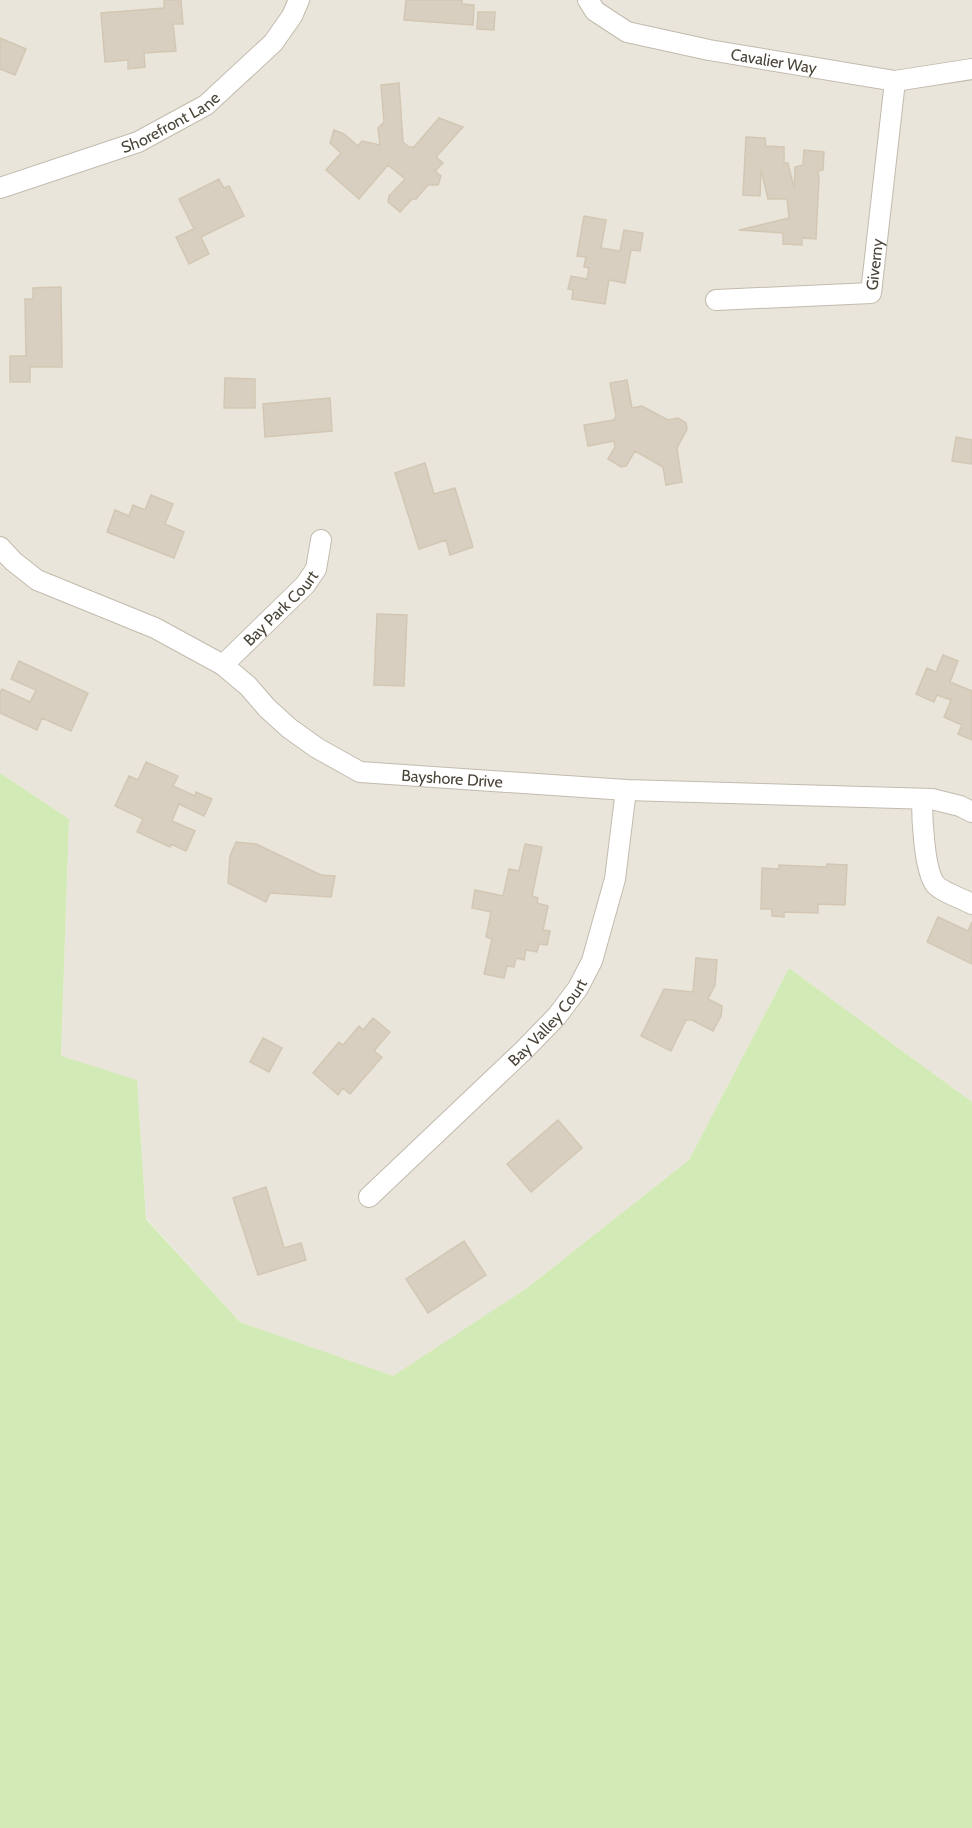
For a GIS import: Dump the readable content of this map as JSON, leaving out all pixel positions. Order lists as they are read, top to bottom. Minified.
{"streets":{"street":["Cavalier Way","Shorefront Lane","Giverny","Bay Park Court","Bayshore Drive","Bay Valley Court"]},"crossings":[["Cavalier Way","Giverny"],["Bay Park Court","Bayshore Drive"],["Bayshore Drive","Bay Valley Court"]]}
